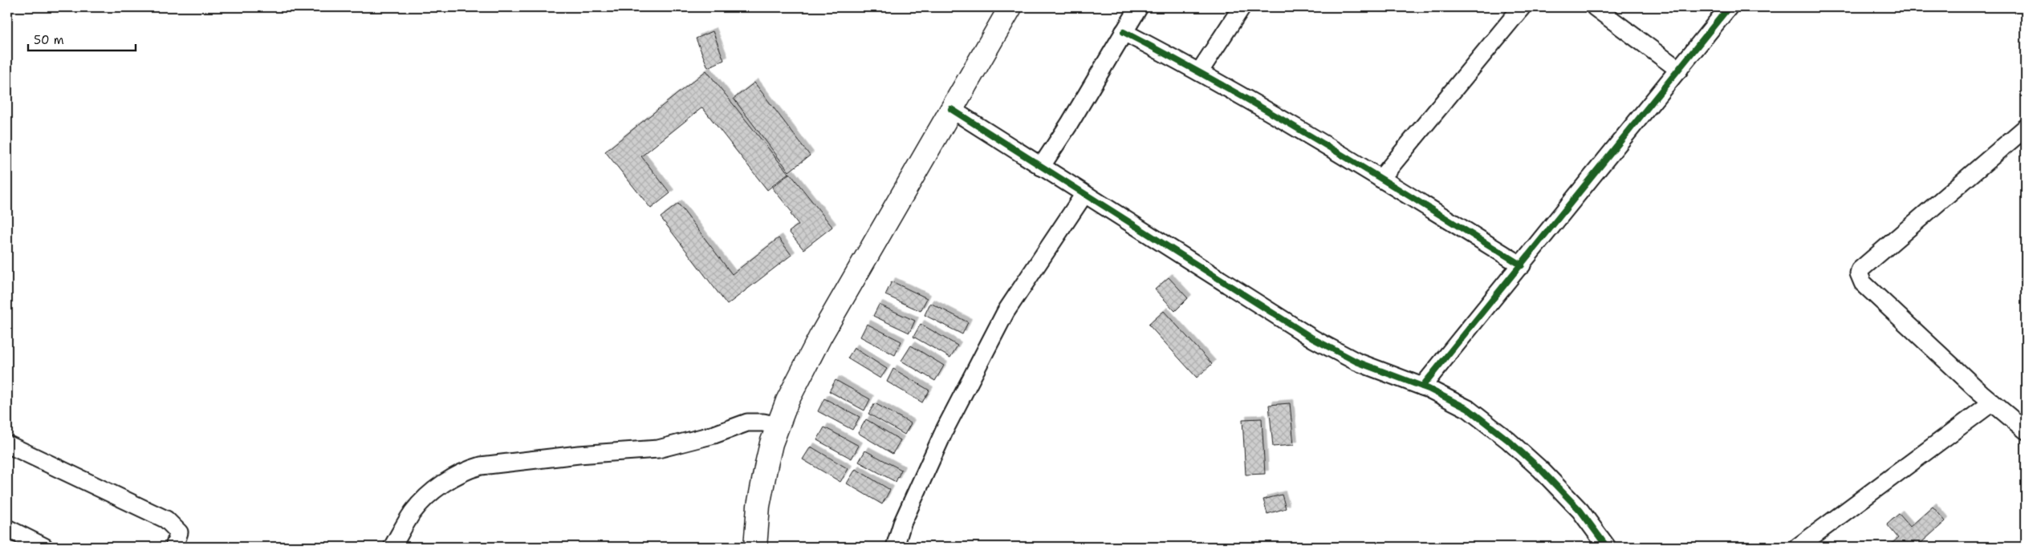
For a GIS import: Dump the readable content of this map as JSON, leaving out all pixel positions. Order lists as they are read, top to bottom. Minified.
{"scale_bar":"50 m"}
